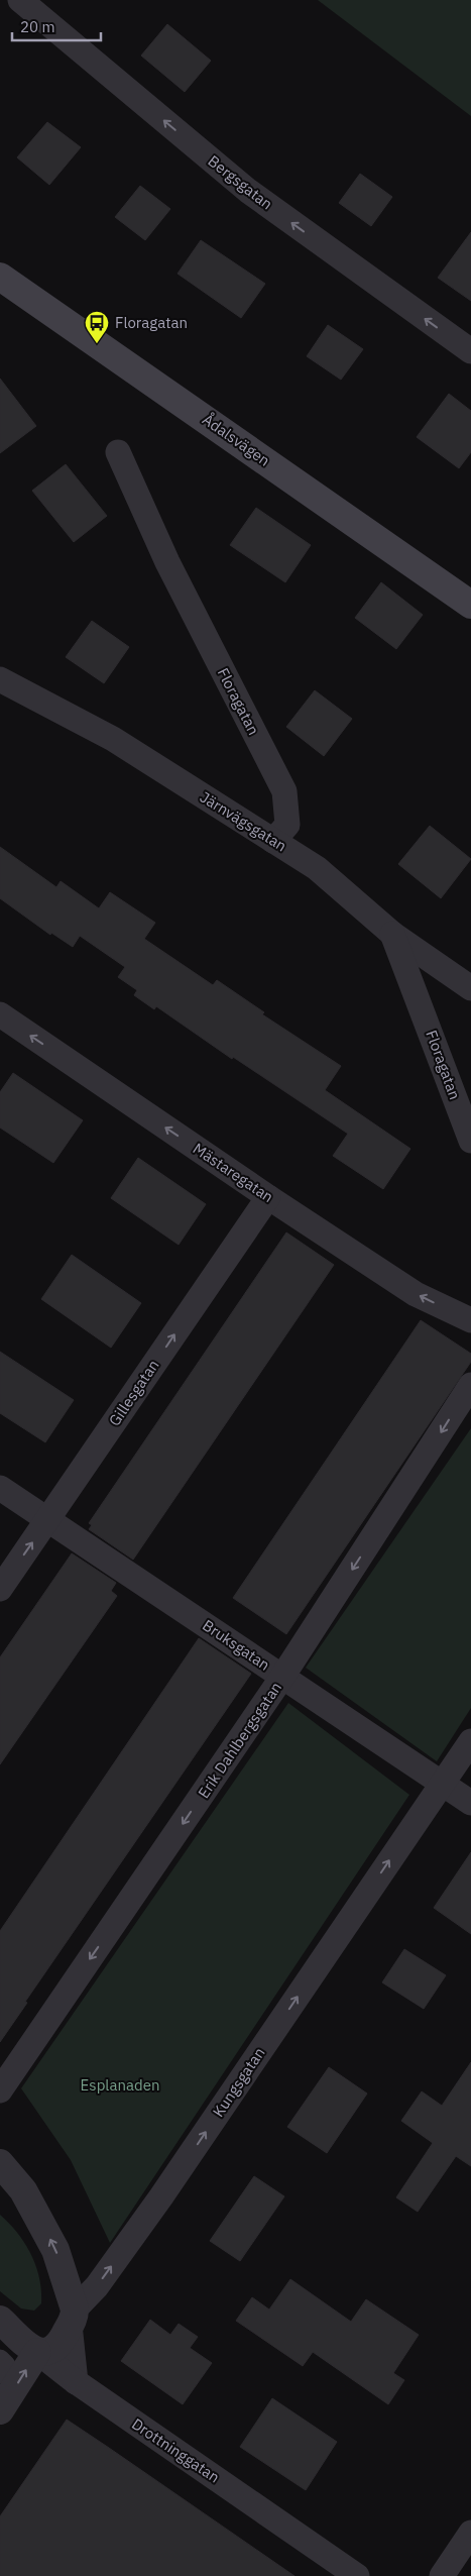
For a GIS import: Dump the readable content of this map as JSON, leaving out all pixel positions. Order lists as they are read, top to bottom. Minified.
{"streets":{"main road":["Ådalsvägen"],"street":["Bergsgatan","Floragatan","Järnvägsgatan","Mästaregatan","Gillesgatan","Bruksgatan","Erik Dahlbergsgatan","Kungsgatan","Drottninggatan"]},"crossings":[["Floragatan","Järnvägsgatan"],["Mästaregatan","Gillesgatan"],["Gillesgatan","Bruksgatan"],["Bruksgatan","Erik Dahlbergsgatan"],["Bruksgatan","Kungsgatan"],["Kungsgatan","Drottninggatan"]],"one_way":["Bergsgatan","Mästaregatan","Gillesgatan","Erik Dahlbergsgatan","Kungsgatan"],"parks":["Esplanaden"],"places":{"bus stop":["Floragatan"]},"scale_bar":"20 m"}
